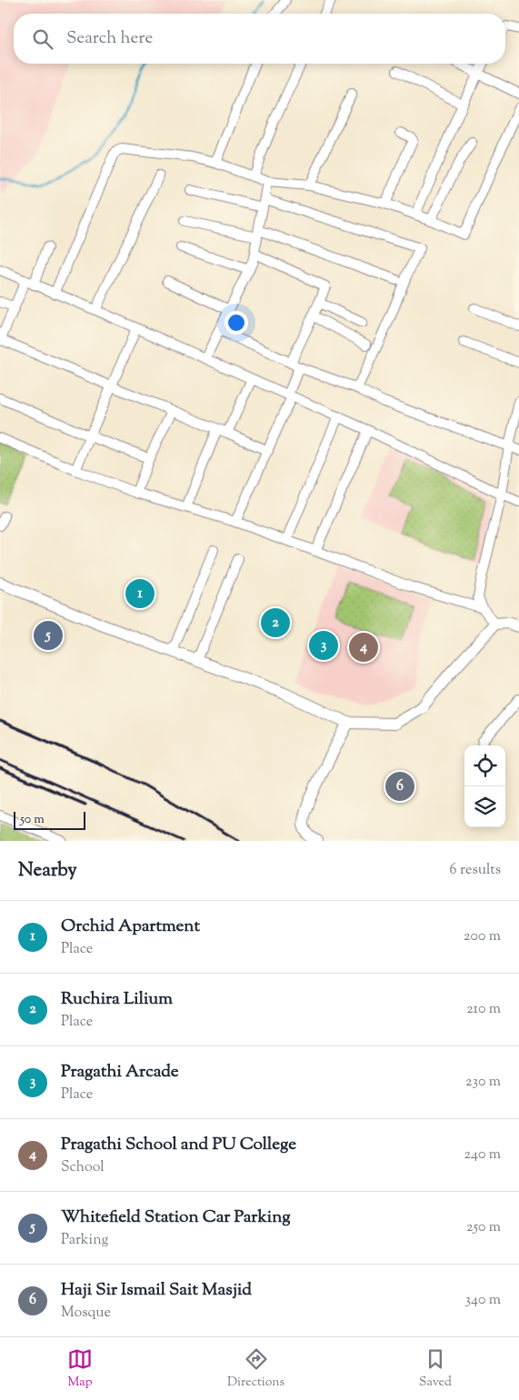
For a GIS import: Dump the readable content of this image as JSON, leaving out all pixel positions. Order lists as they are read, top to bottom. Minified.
{"scale_bar":"50 m","page":{"search":"Search here","pins":["1","2","5","3","4","6"],"scale":"50 m","heading":["Nearby","6 results"],"list":[{"mark":"1","name":"Orchid Apartment","note":"Place","value":"200 m"},{"mark":"2","name":"Ruchira Lilium","note":"Place","value":"210 m"},{"mark":"3","name":"Pragathi Arcade","note":"Place","value":"230 m"},{"mark":"4","name":"Pragathi School and PU College","note":"School","value":"240 m"},{"mark":"5","name":"Whitefield Station Car Parking","note":"Parking","value":"250 m"},{"mark":"6","name":"Haji Sir Ismail Sait Masjid","note":"Mosque","value":"340 m"}],"nav":["Map","Directions","Saved"]}}
